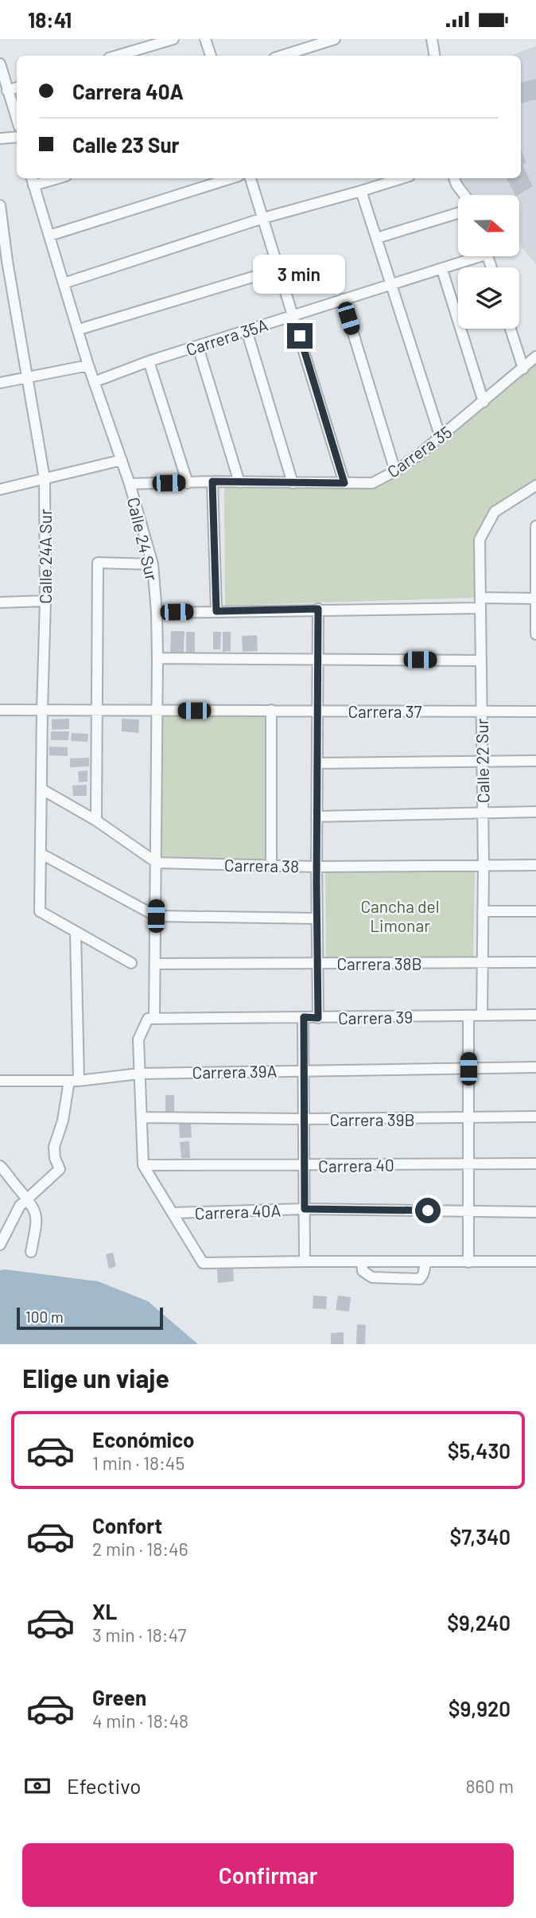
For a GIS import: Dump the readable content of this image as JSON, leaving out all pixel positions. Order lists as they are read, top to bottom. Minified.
{"streets":{"street":["Carrera 35A","Carrera 35","Calle 24 Sur","Calle 24A Sur","Carrera 37","Calle 22 Sur","Carrera 38","Carrera 38B","Carrera 39","Carrera 39A","Carrera 39B","Carrera 40","Carrera 40A"]},"crossings":[["Carrera 35A","Calle 24 Sur"],["Carrera 35","Calle 24 Sur"],["Calle 24 Sur","Carrera 37"],["Calle 24 Sur","Carrera 38"],["Calle 24 Sur","Carrera 38B"],["Calle 24 Sur","Carrera 39"],["Calle 24 Sur","Carrera 39A"],["Calle 24 Sur","Carrera 39B"],["Calle 24 Sur","Carrera 40"],["Calle 24A Sur","Carrera 37"],["Carrera 37","Calle 22 Sur"],["Calle 22 Sur","Carrera 38"],["Calle 22 Sur","Carrera 38B"],["Calle 22 Sur","Carrera 39"]],"parks":["Cancha del Limonar"],"scale_bar":"100 m","north":"right","page":{"status":"18:41","banner":["Carrera 40A","Calle 23 Sur"],"bubble":"3 min","scale":"100 m","heading":"Elige un viaje","list":[{"name":"Económico","note":"1 min · 18:45","value":"$5,430"},{"name":"Confort","note":"2 min · 18:46","value":"$7,340"},{"name":"XL","note":"3 min · 18:47","value":"$9,240"},{"name":"Green","note":"4 min · 18:48","value":"$9,920"}],"pay":["Efectivo","860 m"],"buttons":"Confirmar"}}
